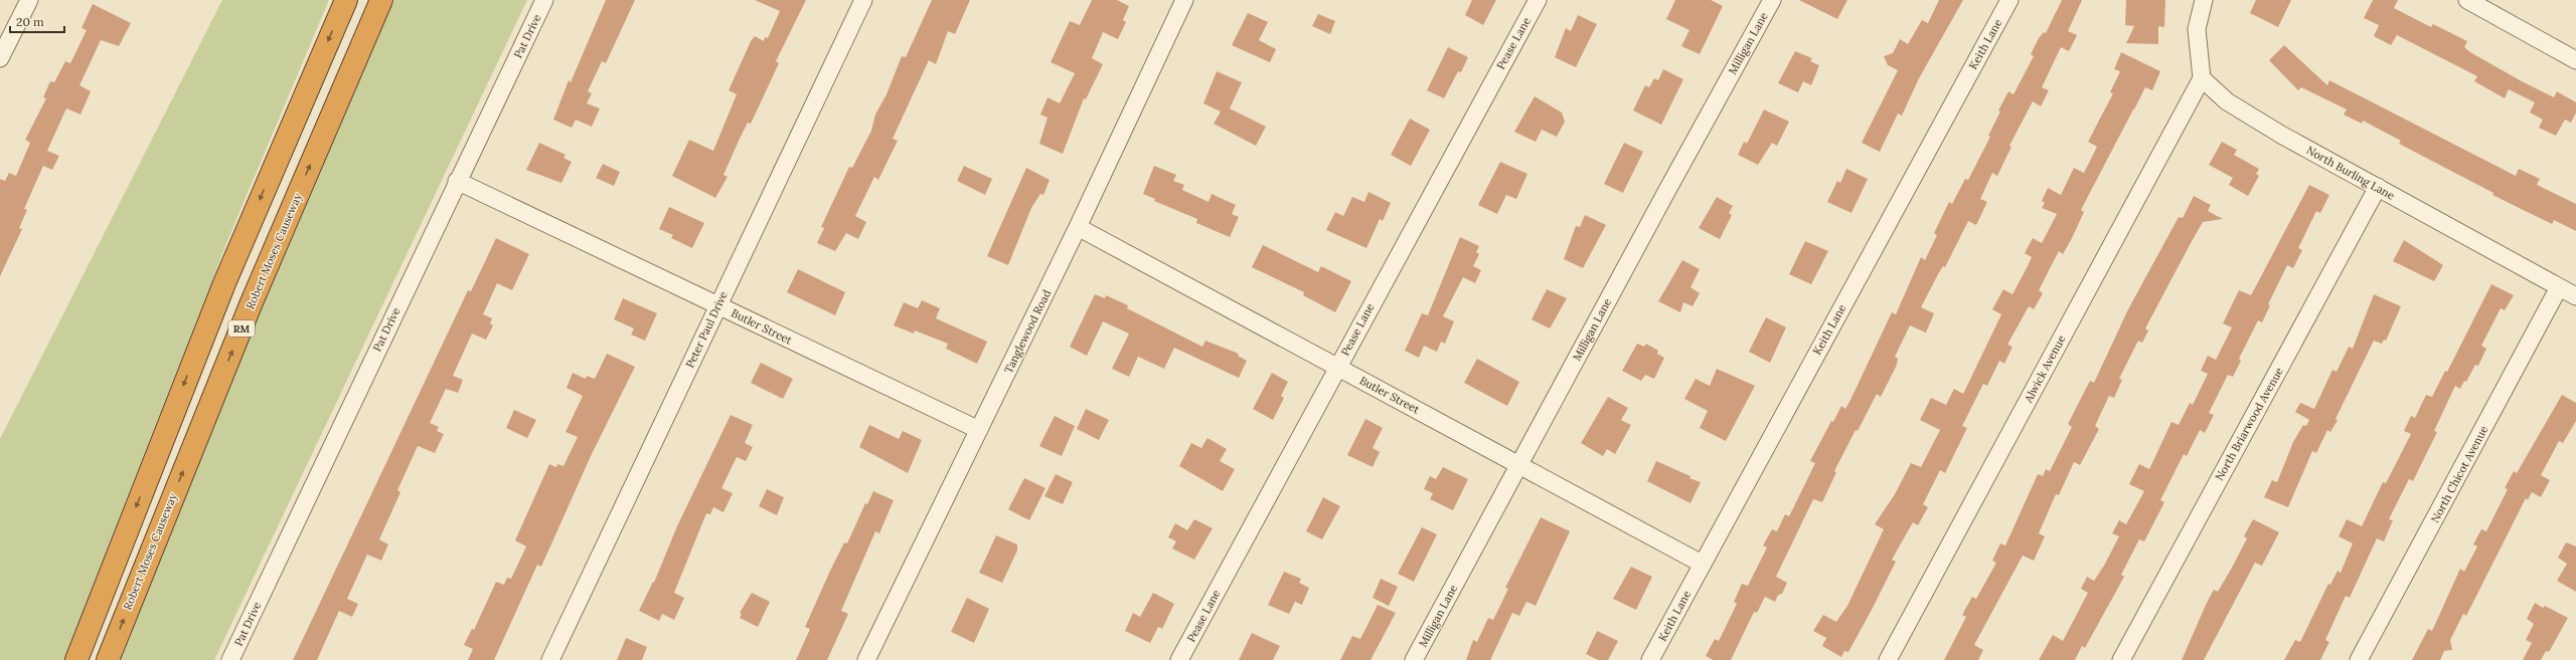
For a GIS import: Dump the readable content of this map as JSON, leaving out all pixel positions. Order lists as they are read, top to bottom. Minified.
{"streets":{"highway":["Robert Moses Causeway","RM"],"street":["Pat Drive","Pease Lane","Milligan Lane","Keith Lane","North Burling Lane","Butler Street","Peter Paul Drive","Tanglewood Road","Alwick Avenue","North Briarwood Avenue","North Chicot Avenue"]},"crossings":[["Pat Drive","Butler Street"],["Pease Lane","Butler Street"],["Milligan Lane","Butler Street"],["Keith Lane","Butler Street"],["North Burling Lane","Alwick Avenue"],["North Burling Lane","North Briarwood Avenue"],["North Burling Lane","North Chicot Avenue"],["Butler Street","Peter Paul Drive"],["Butler Street","Tanglewood Road"]],"scale_bar":"20 m"}
